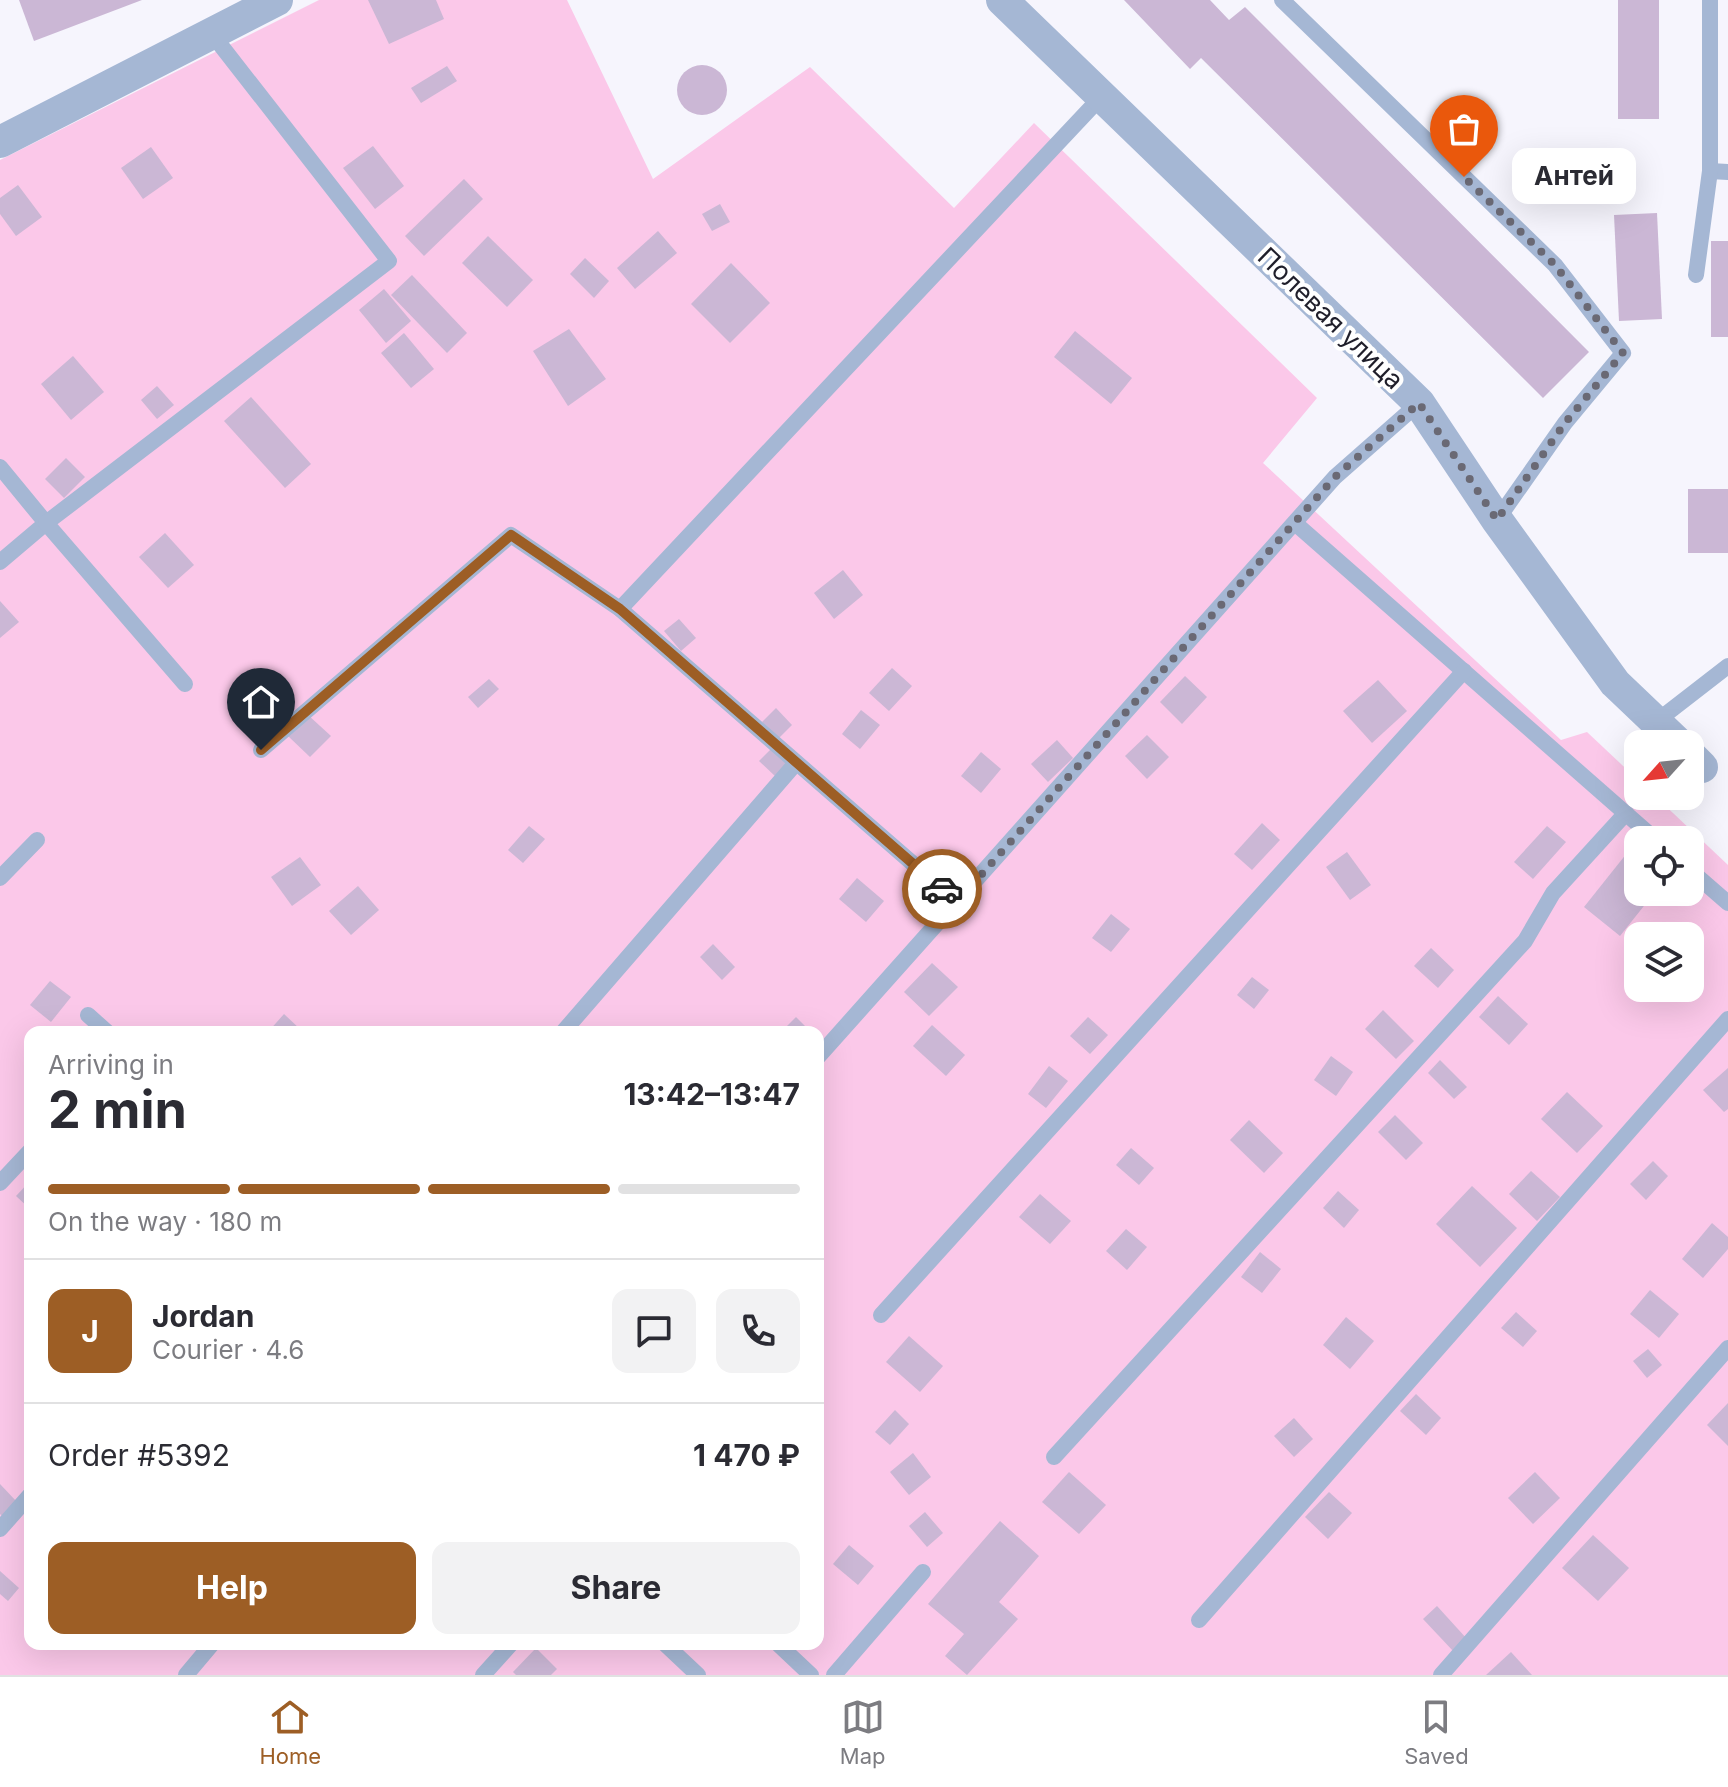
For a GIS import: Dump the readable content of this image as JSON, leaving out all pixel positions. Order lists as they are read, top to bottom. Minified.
{"streets":{"street":["Полевая улица"]},"places":["Антей"],"north":"bottom left","page":{"bubble":"Антей","heading":["2 min","Arriving in","13:42–13:47"],"panel":["Jordan","Courier · 4.6","Order #5392","1 470 ₽"],"bar":"On the way · 180 m","round":"J","buttons":["Help","Share"],"tabs":["Home","Map","Saved"]}}
